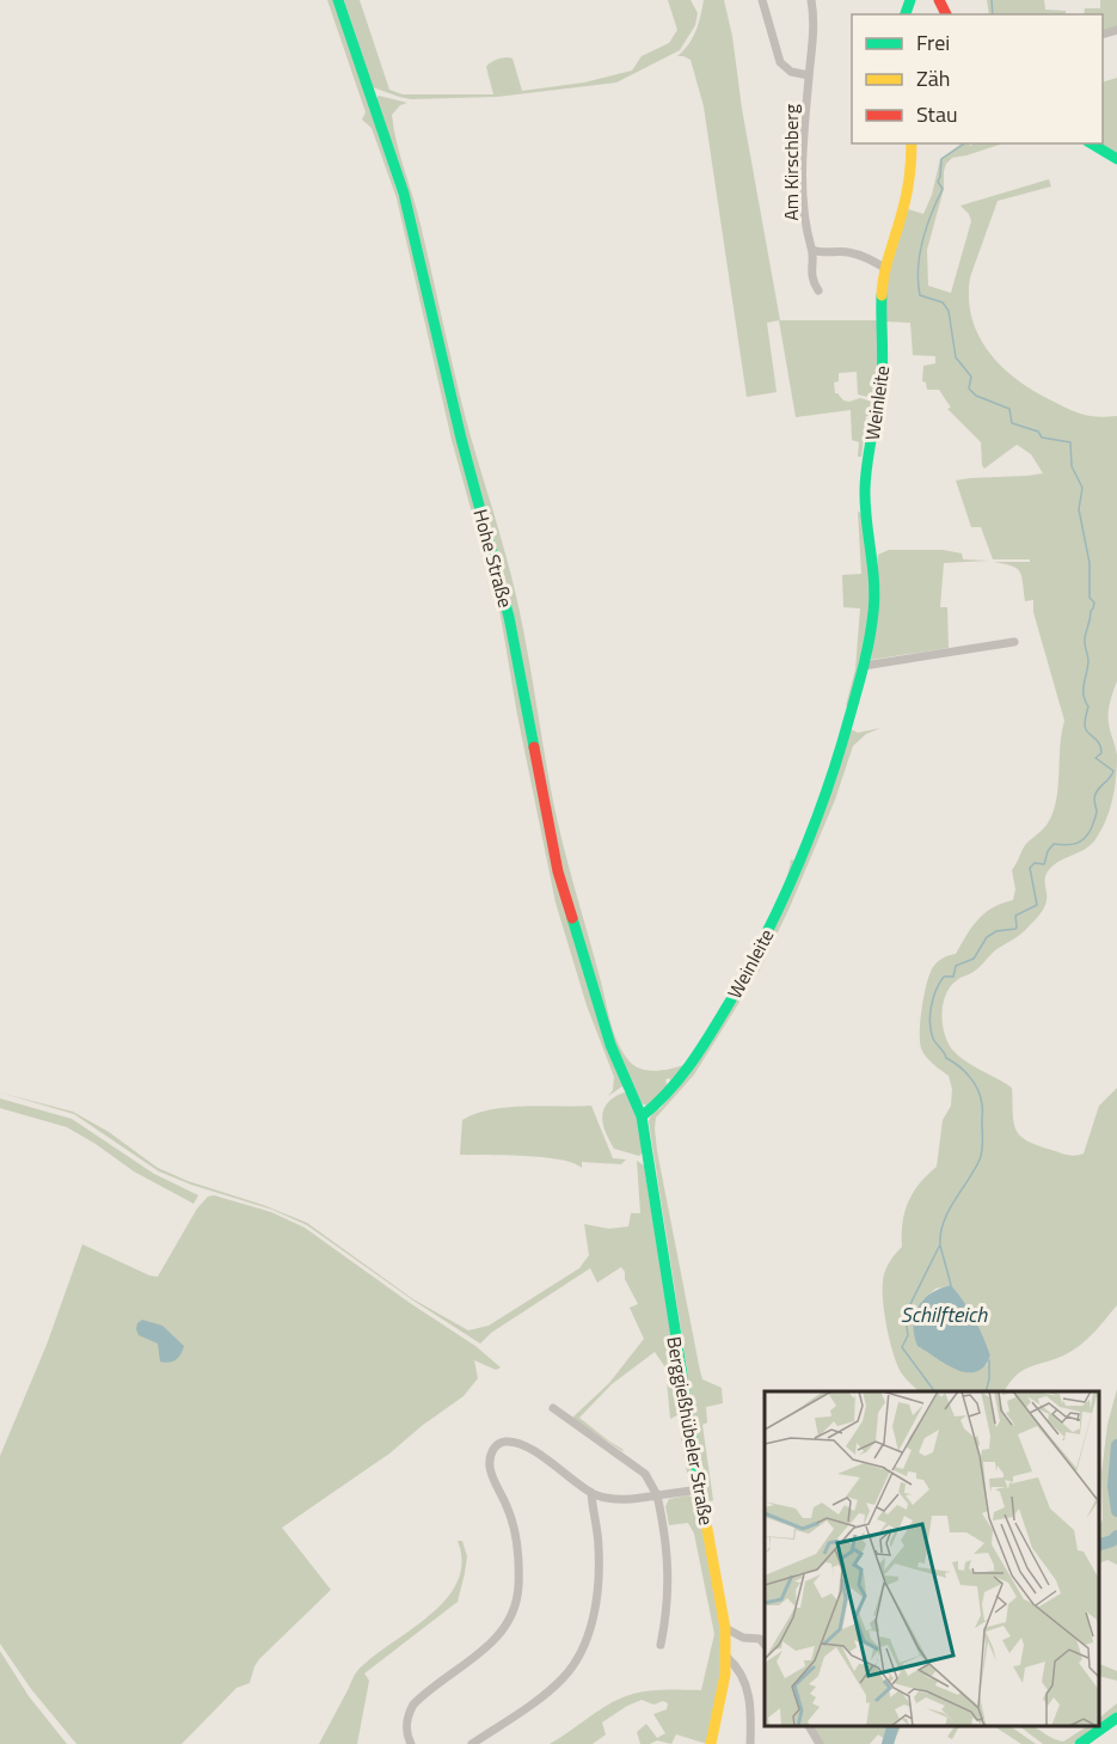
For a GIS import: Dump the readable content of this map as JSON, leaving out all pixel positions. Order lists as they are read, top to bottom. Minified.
{"streets":{"main road":["Weinleite","Hohe Straße","Berggießhübeler Straße"],"street":["Am Kirschberg"]},"crossings":[["Weinleite","Hohe Straße"],["Weinleite","Berggießhübeler Straße"],["Hohe Straße","Berggießhübeler Straße"]],"water":["Schilfteich"],"legend":["Frei","Zäh","Stau"]}
